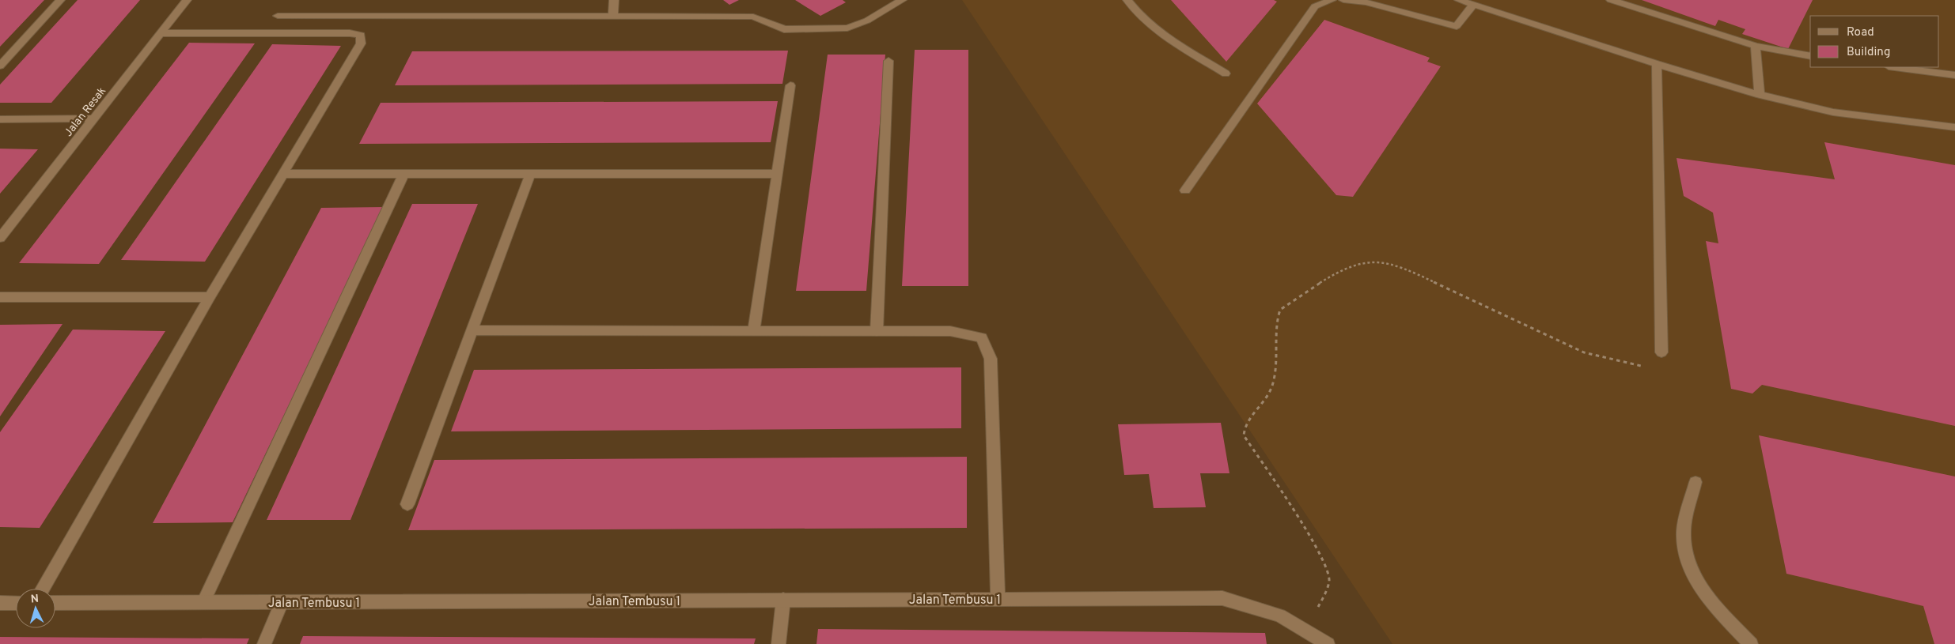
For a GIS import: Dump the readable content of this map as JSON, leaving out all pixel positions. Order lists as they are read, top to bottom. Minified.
{"streets":{"street":["Jalan Resak","Jalan Tembusu 1"]},"legend":["Road","Building"],"north":"top"}
